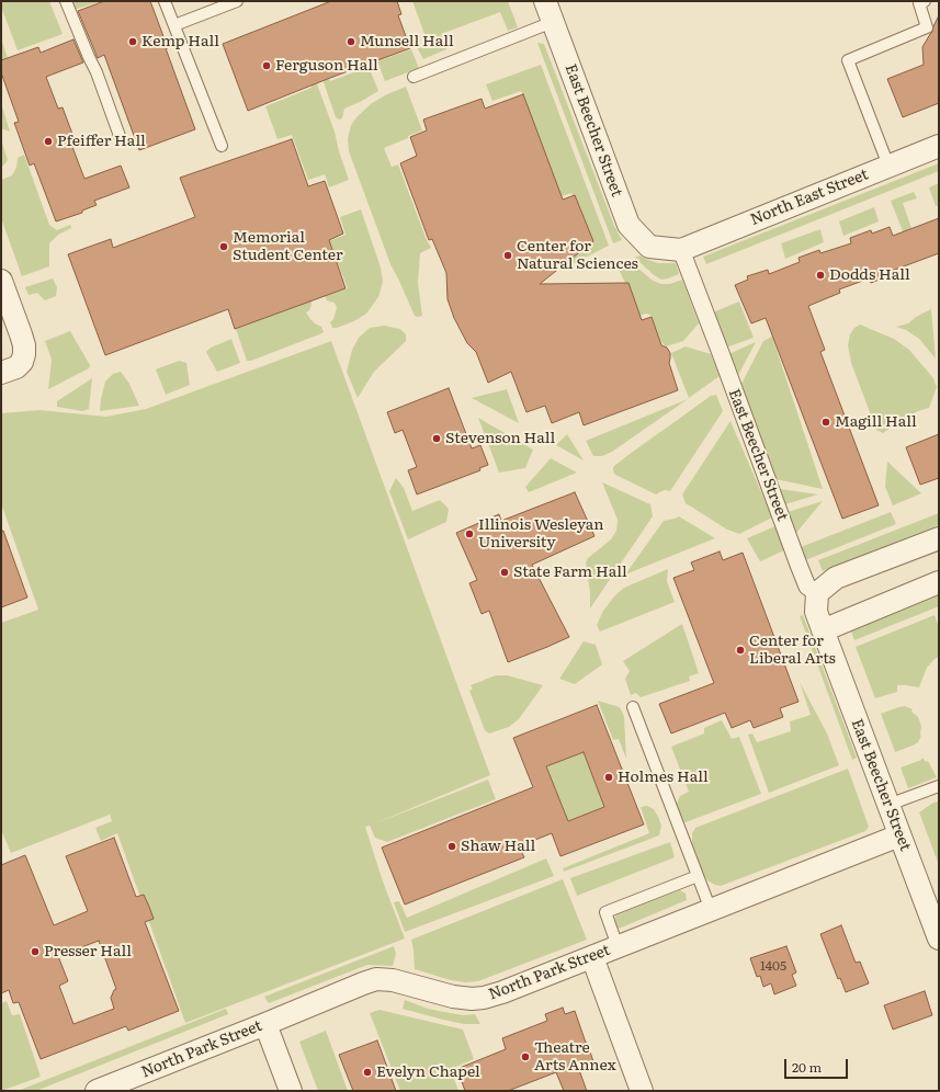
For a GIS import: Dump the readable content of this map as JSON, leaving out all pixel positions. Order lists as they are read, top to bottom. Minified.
{"streets":{"street":["East Beecher Street","North East Street","North Park Street"]},"crossings":[["East Beecher Street","North East Street"],["East Beecher Street","North Park Street"]],"places":["Kemp Hall","Munsell Hall","Ferguson Hall","Pfeiffer Hall","Memorial Student Center","Center for Natural Sciences","Dodds Hall","Magill Hall","Stevenson Hall","Illinois Wesleyan University","State Farm Hall","Center for Liberal Arts","Holmes Hall","Shaw Hall","Presser Hall","Theatre Arts Annex","Evelyn Chapel"],"house_numbers":["1405"],"scale_bar":"20 m"}
